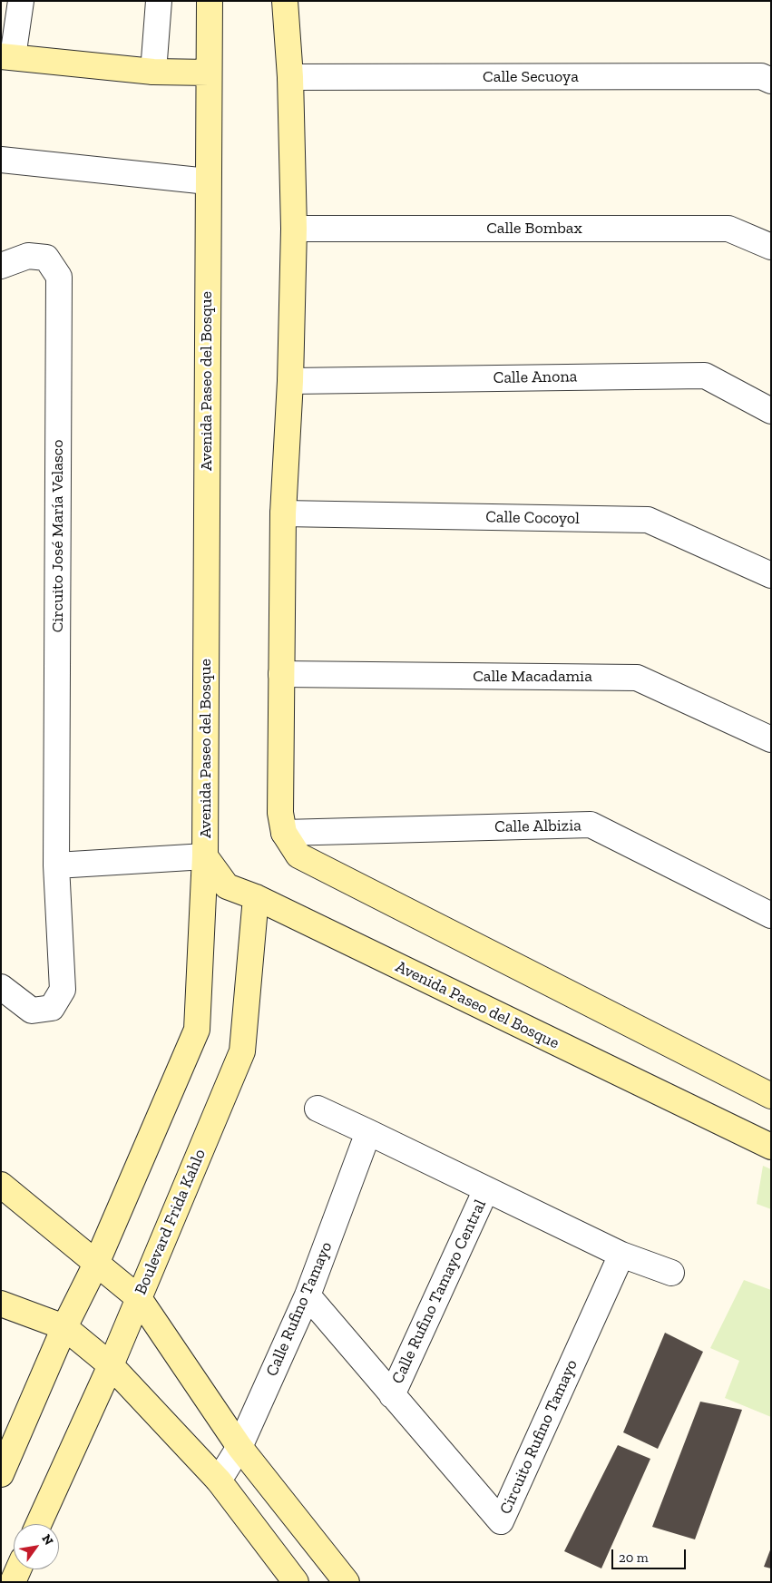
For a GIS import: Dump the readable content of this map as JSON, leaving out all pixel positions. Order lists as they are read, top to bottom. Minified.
{"streets":{"main road":["Avenida Paseo del Bosque","Boulevard Frida Kahlo"],"street":["Calle Secuoya","Calle Bombax","Calle Anona","Calle Cocoyol","Circuito José María Velasco","Calle Macadamia","Calle Albizia","Calle Rufino Tamayo Central","Calle Rufino Tamayo","Circuito Rufino Tamayo"]},"crossings":[["Avenida Paseo del Bosque","Boulevard Frida Kahlo"],["Calle Rufino Tamayo Central","Circuito Rufino Tamayo"],["Calle Rufino Tamayo","Circuito Rufino Tamayo"]],"scale_bar":"20 m","north":"top right"}
